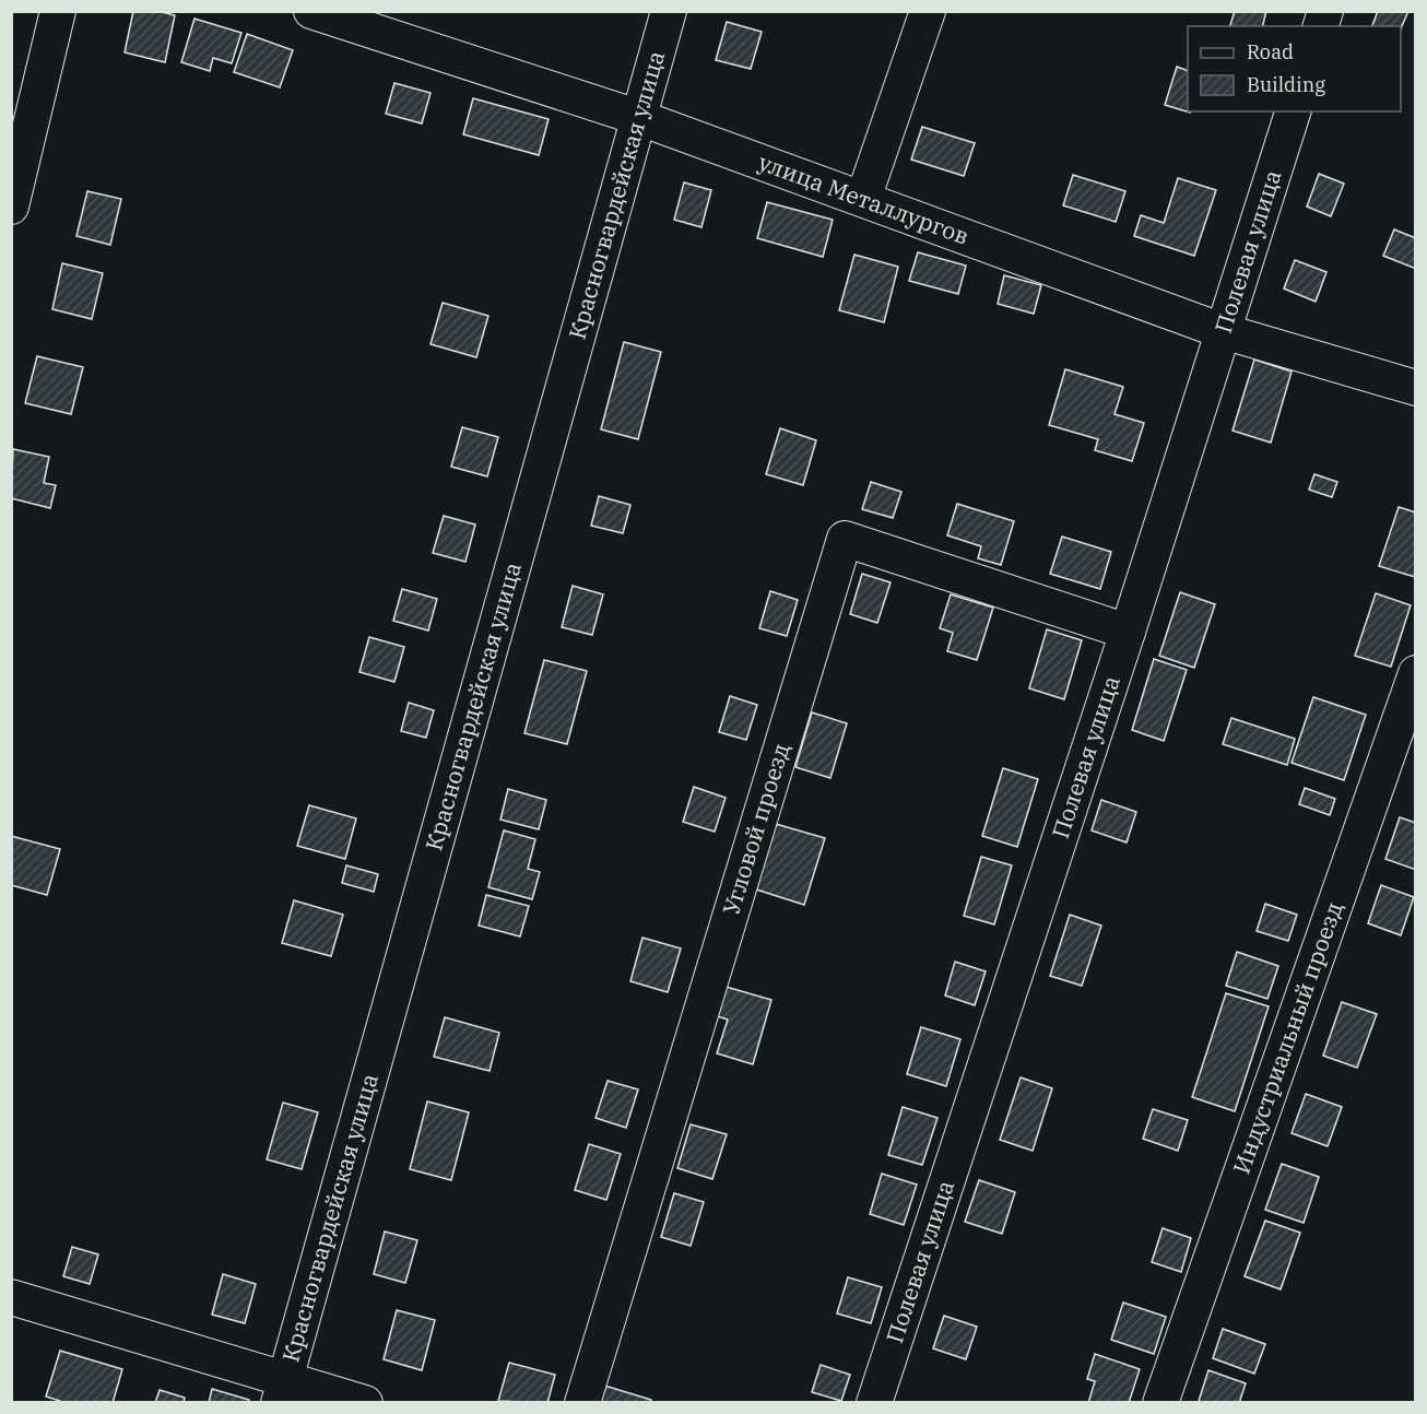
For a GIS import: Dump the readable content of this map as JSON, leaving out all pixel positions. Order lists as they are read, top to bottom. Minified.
{"streets":{"street":["Красногвардейская улица","улица Металлургов","Полевая улица","Угловой проезд","Индустриальный проезд"]},"crossings":[["Красногвардейская улица","улица Металлургов"],["улица Металлургов","Полевая улица"],["Полевая улица","Угловой проезд"]],"legend":["Road","Building"]}
